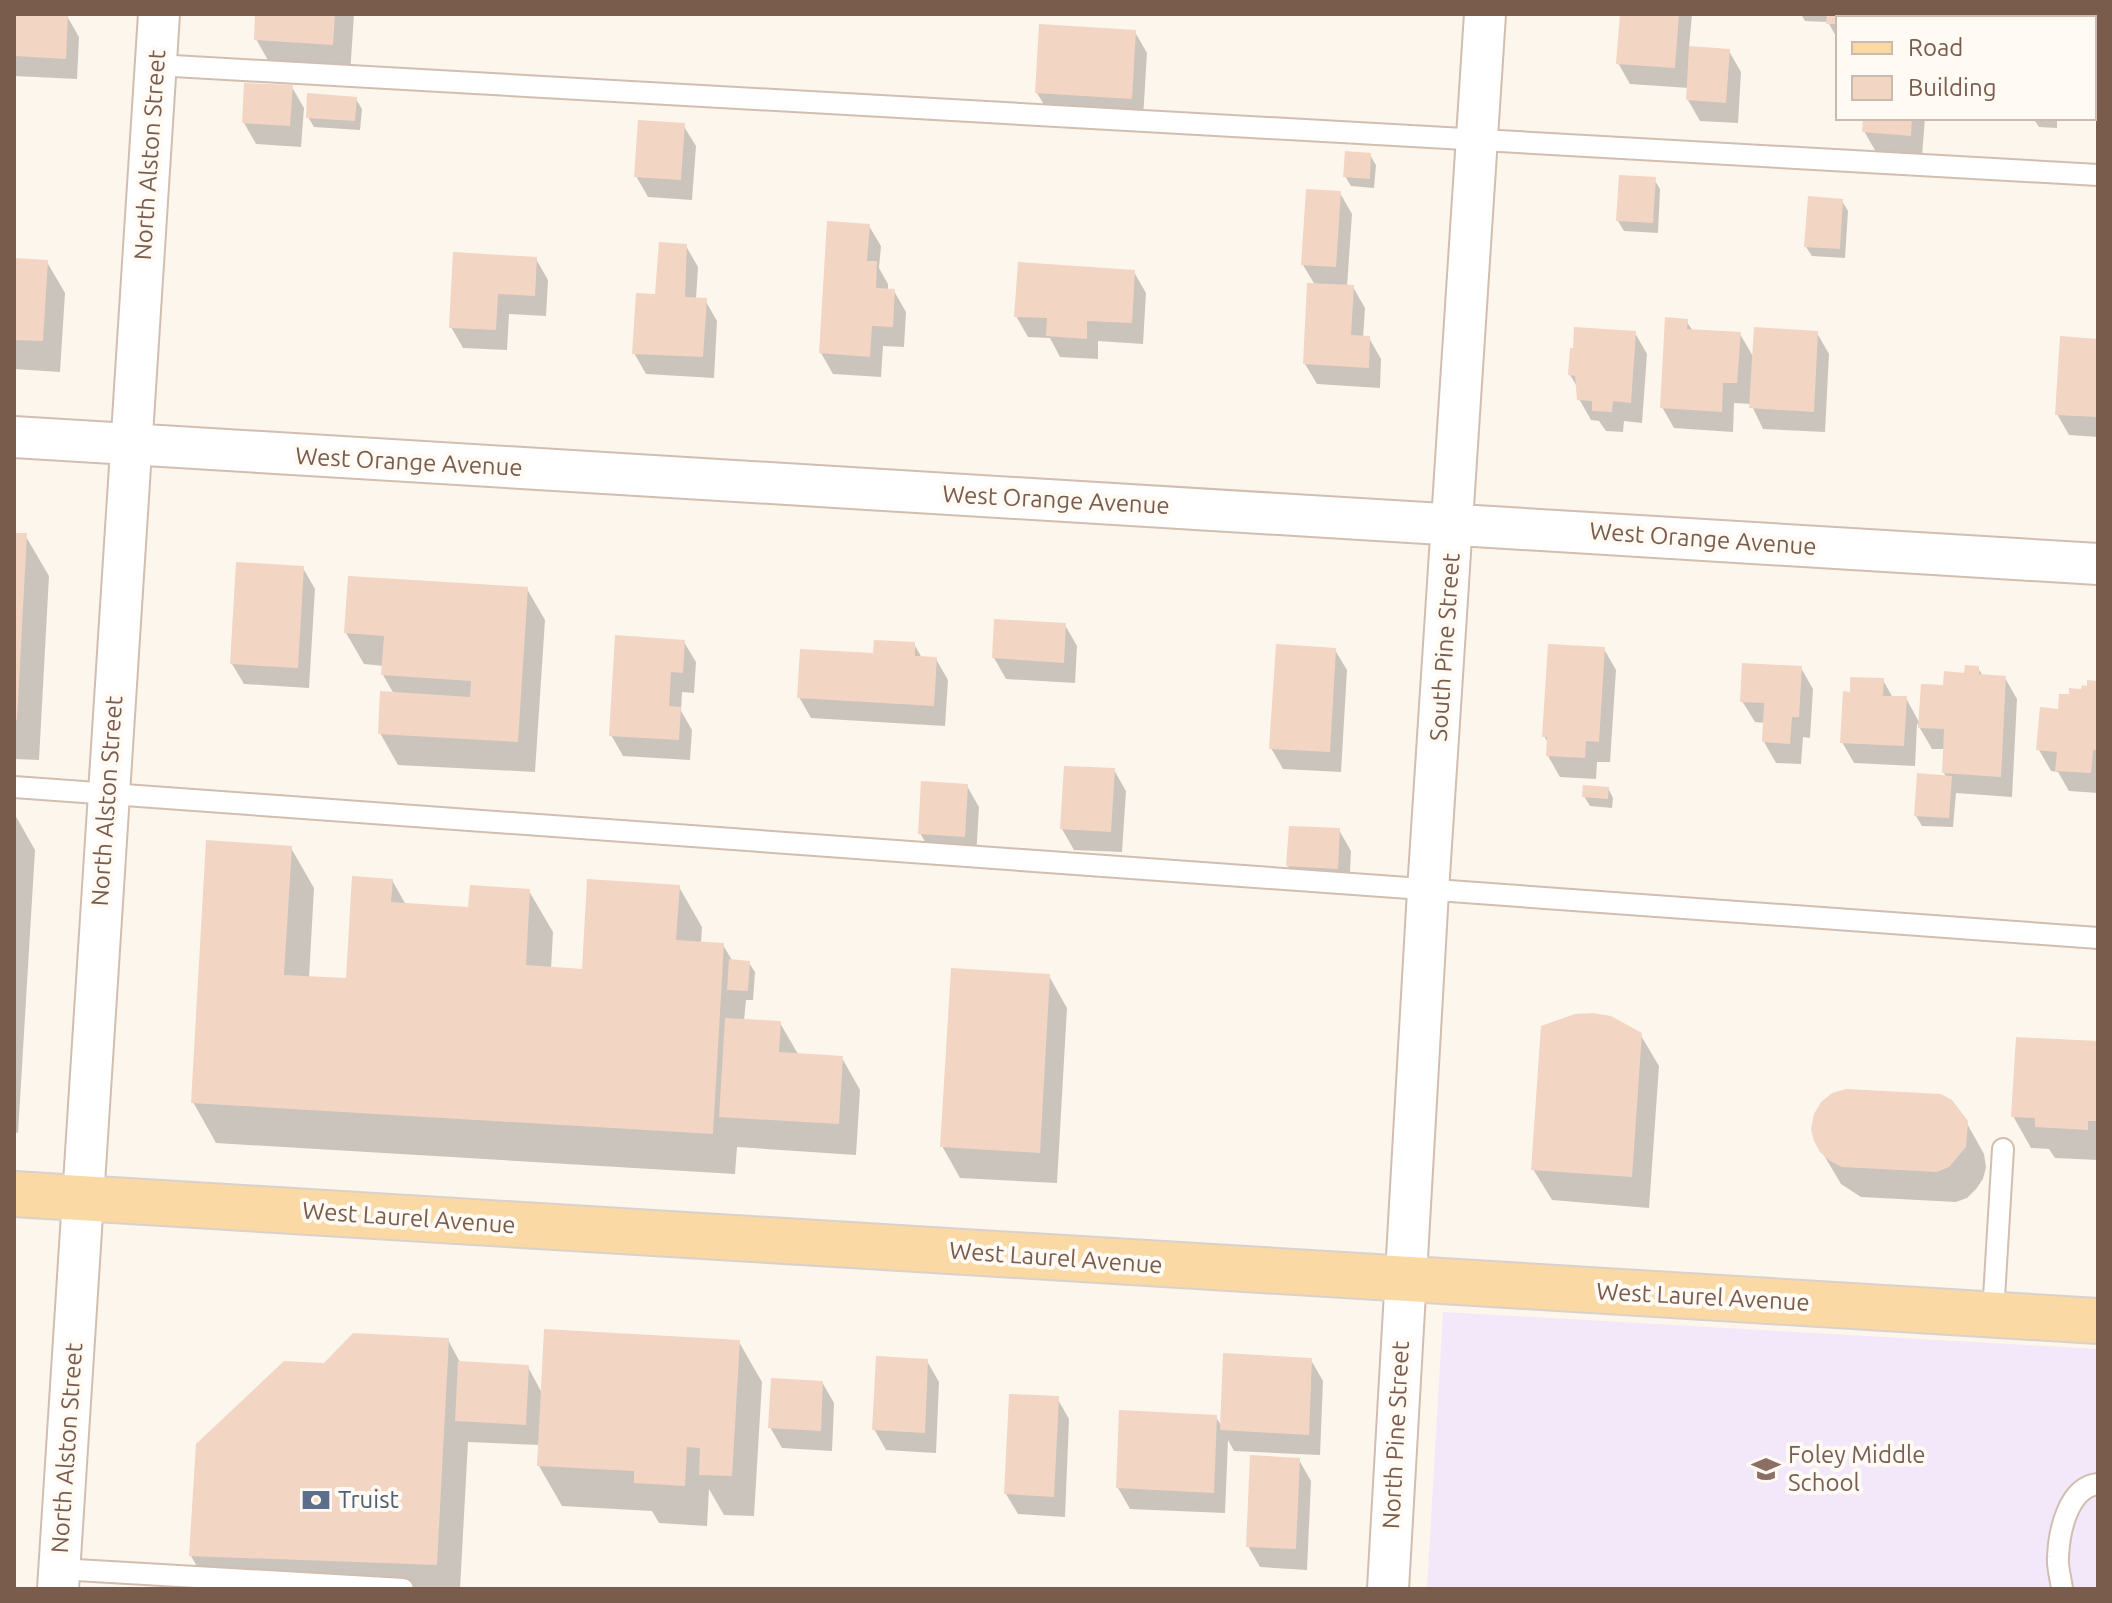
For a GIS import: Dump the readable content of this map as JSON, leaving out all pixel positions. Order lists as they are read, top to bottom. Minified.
{"streets":{"main road":["West Laurel Avenue"],"street":["North Alston Street","West Orange Avenue","South Pine Street","North Pine Street"]},"crossings":[["North Alston Street","West Orange Avenue"],["North Alston Street","West Laurel Avenue"],["West Orange Avenue","South Pine Street"],["South Pine Street","West Laurel Avenue"],["South Pine Street","North Pine Street"],["West Laurel Avenue","North Pine Street"]],"places":{"school or university":["Foley Middle School"],"bank":["Truist"]},"legend":["Road","Building"]}
